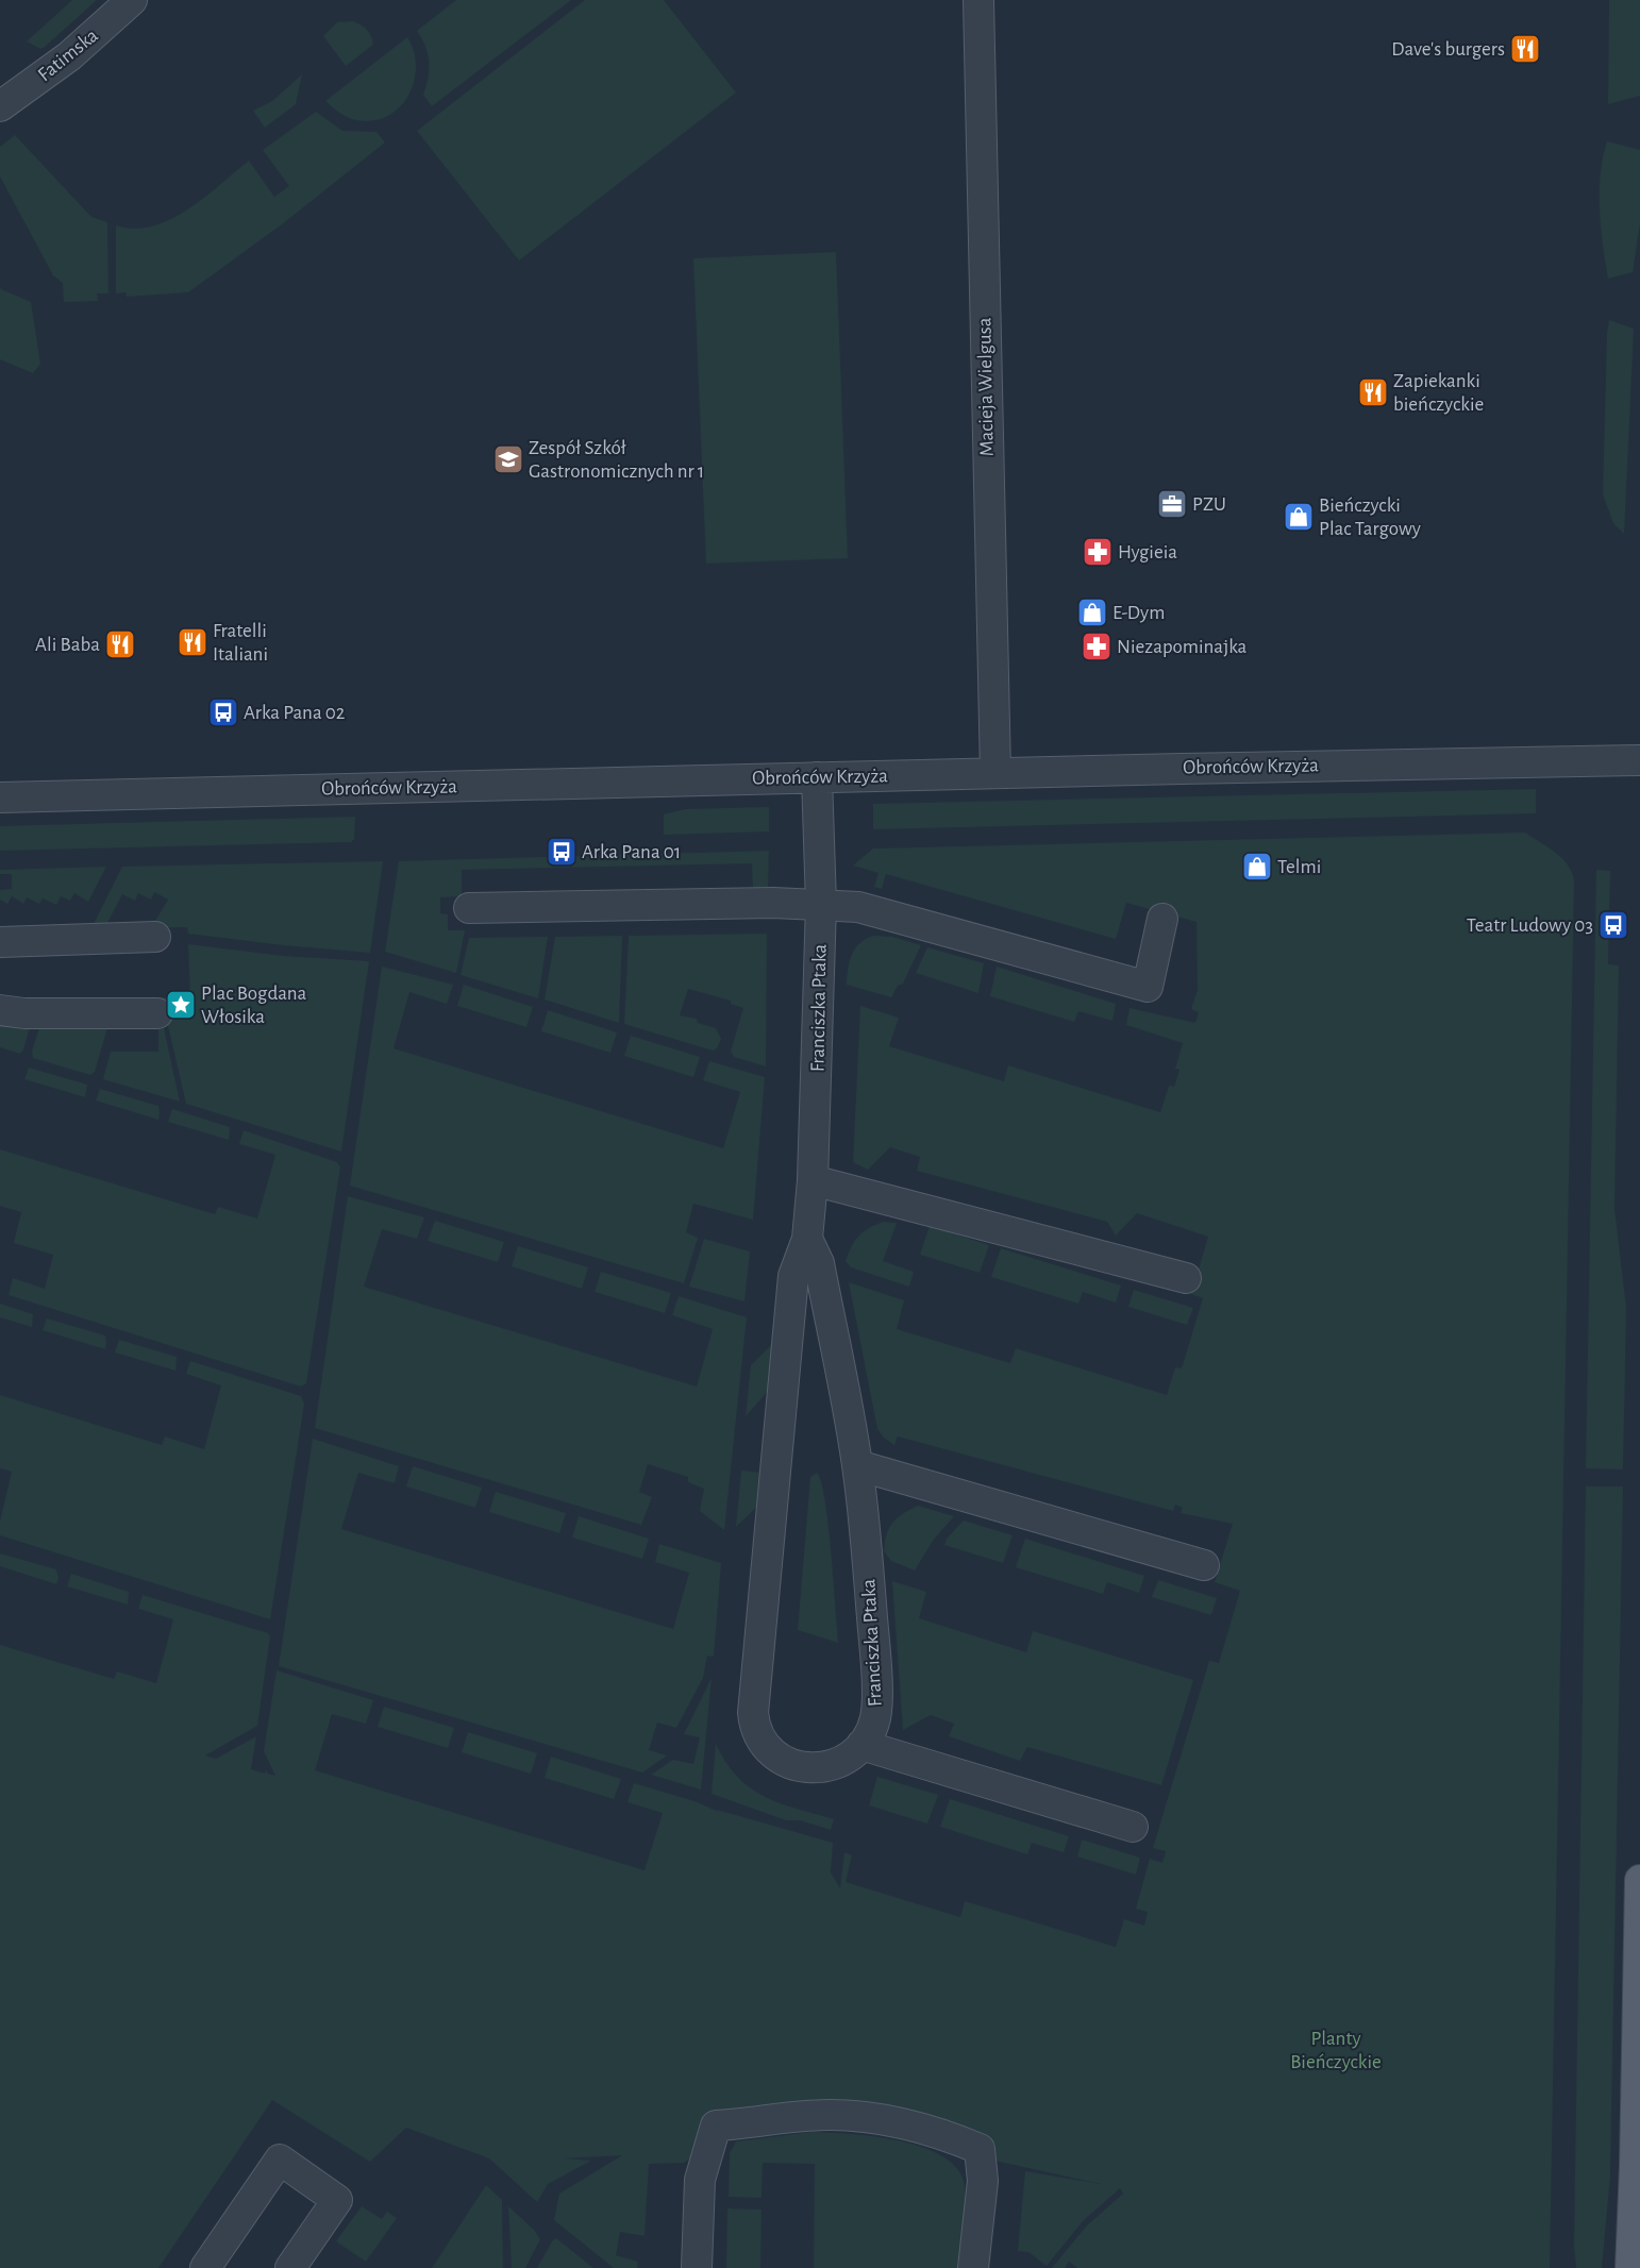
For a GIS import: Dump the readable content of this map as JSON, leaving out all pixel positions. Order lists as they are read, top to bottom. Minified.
{"streets":{"street":["Fatimska","Macieja Wielgusa","Obrońców Krzyża","Franciszka Ptaka"]},"crossings":[["Macieja Wielgusa","Obrońców Krzyża"],["Obrońców Krzyża","Franciszka Ptaka"]],"parks":["Planty Bieńczyckie"],"places":{"restaurant":["Dave's burgers","Zapiekanki bieńczyckie","Fratelli Italiani","Ali Baba"],"school or university":["Zespół Szkół Gastronomicznych nr 1"],"office":["PZU"],"shop":["Bieńczycki Plac Targowy","E-Dym","Telmi"],"pharmacy":["Hygieia","Niezapominajka"],"bus stop":["Arka Pana 02","Arka Pana 01","Teatr Ludowy 03"],"place":["Plac Bogdana Włosika"]}}
